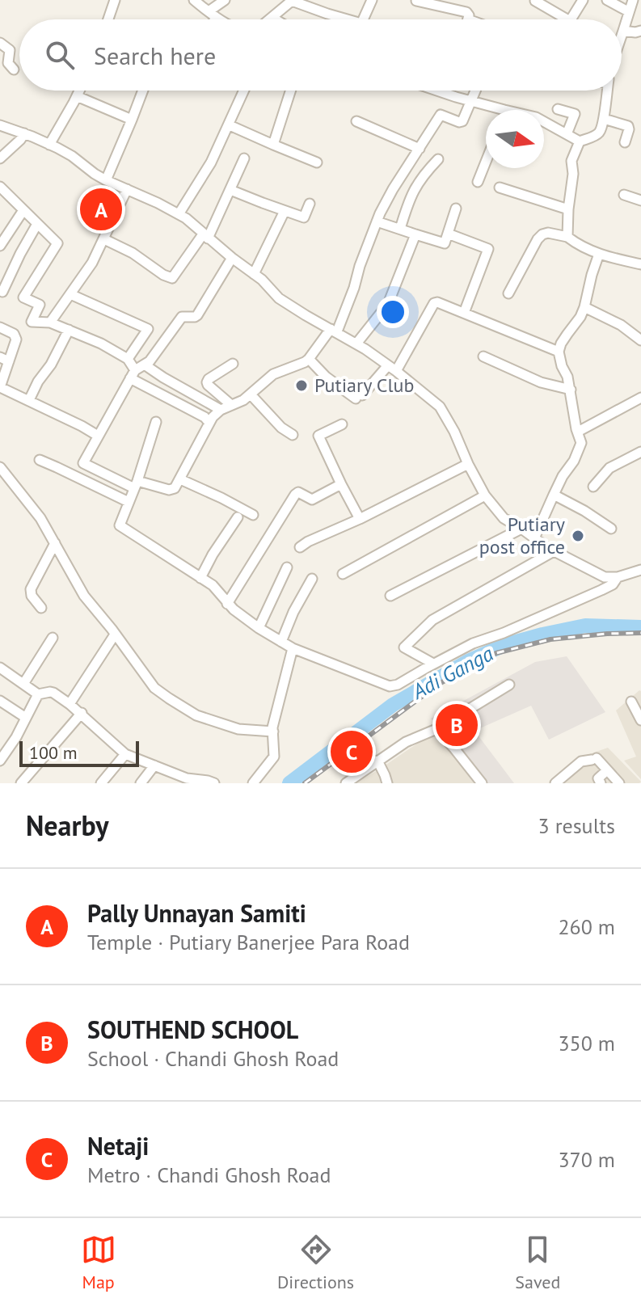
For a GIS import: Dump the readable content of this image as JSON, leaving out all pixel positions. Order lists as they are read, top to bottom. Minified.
{"water":["Adi Ganga"],"places":["Putiary Club","Putiary post office"],"scale_bar":"100 m","north":"right","page":{"search":"Search here","pins":["A","B","C"],"scale":"100 m","heading":["Nearby","3 results"],"list":[{"mark":"A","name":"Pally Unnayan Samiti","note":"Temple · Putiary Banerjee Para Road","value":"260 m"},{"mark":"B","name":"SOUTHEND SCHOOL","note":"School · Chandi Ghosh Road","value":"350 m"},{"mark":"C","name":"Netaji","note":"Metro · Chandi Ghosh Road","value":"370 m"}],"nav":["Map","Directions","Saved"]}}
